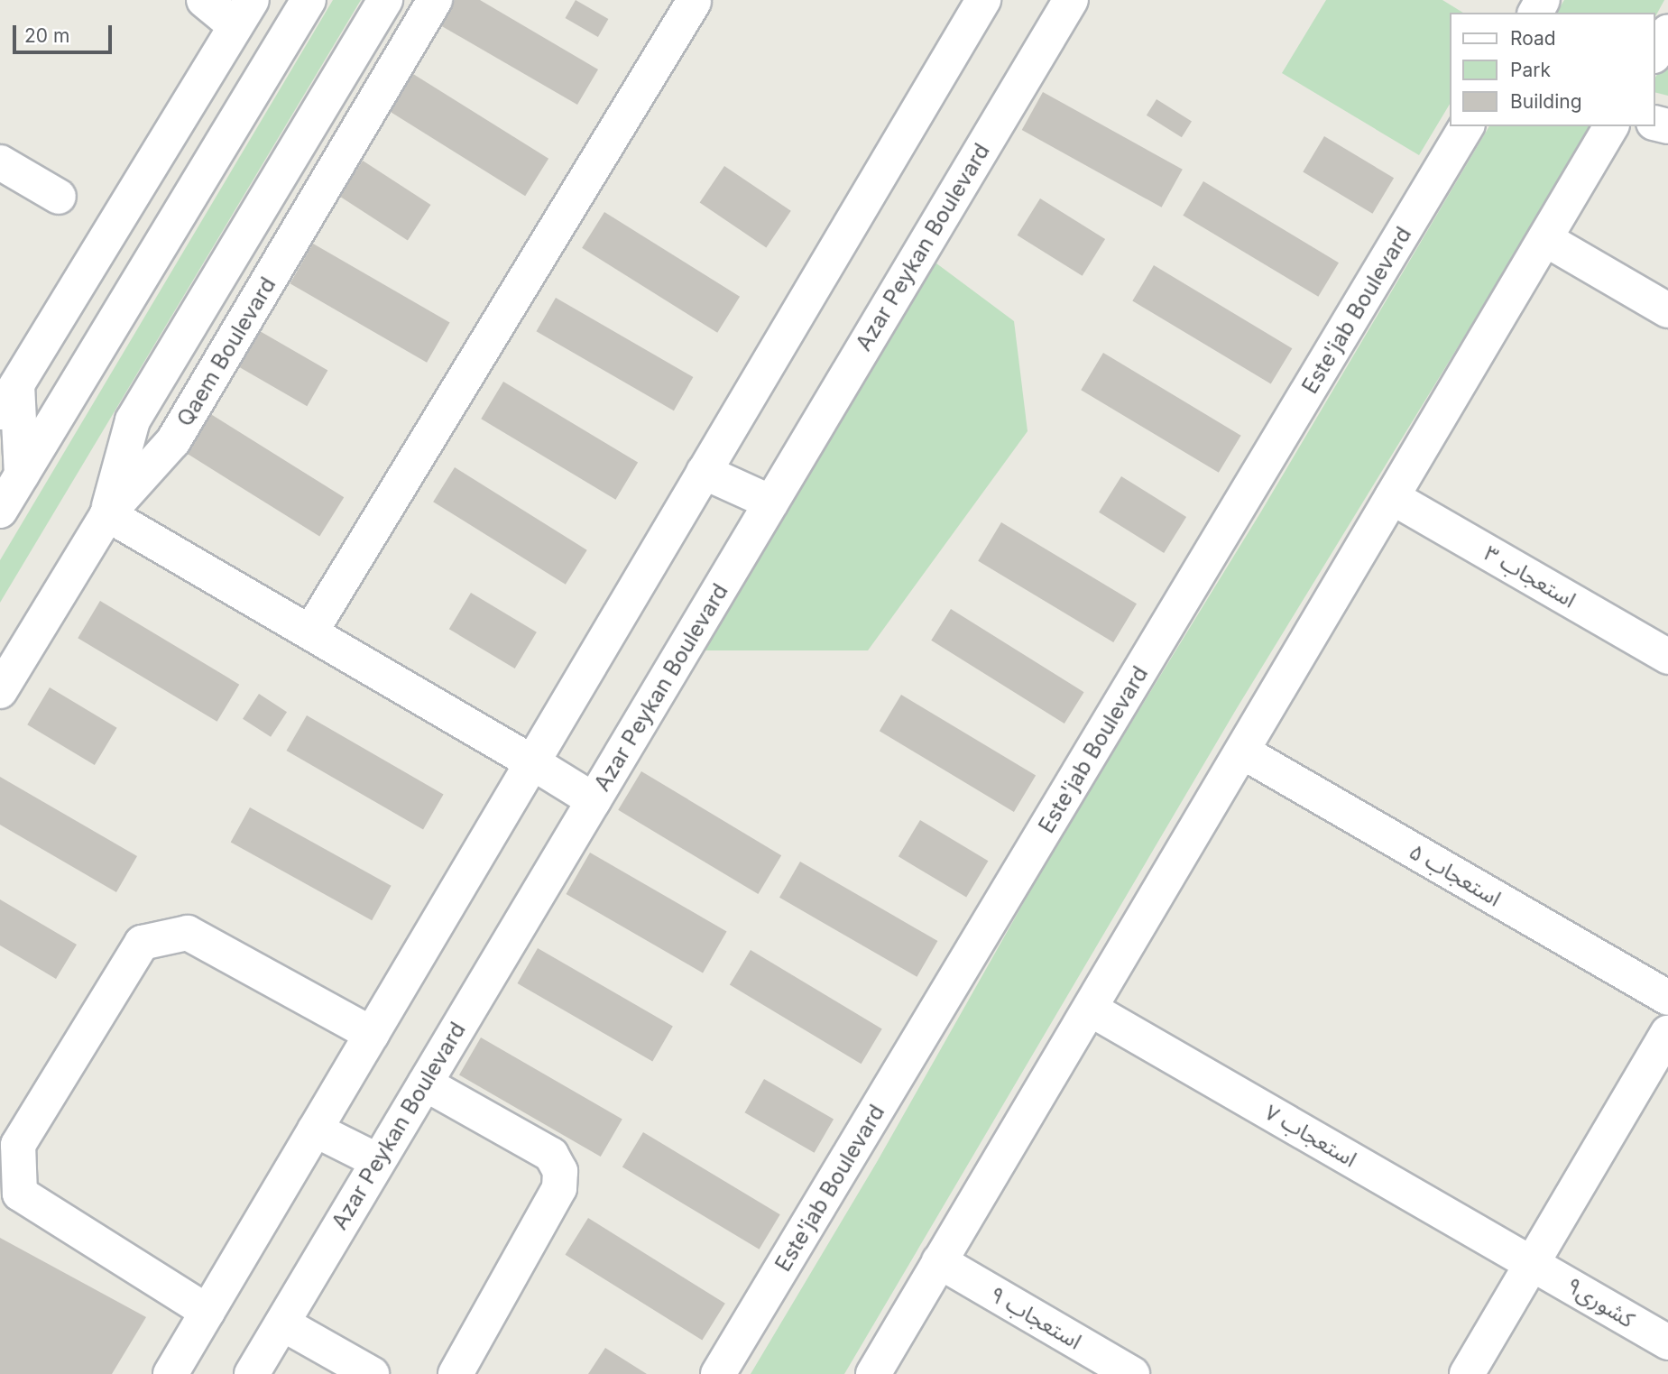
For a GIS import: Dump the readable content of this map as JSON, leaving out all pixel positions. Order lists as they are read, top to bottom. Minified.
{"streets":{"street":["Azar Peykan Boulevard","Este'jab Boulevard","Qaem Boulevard","استعجاب ۳","استعجاب ۵","استعجاب ۷","۹کشوری","استعجاب ۹"]},"crossings":[["استعجاب ۷","۹کشوری"]],"legend":["Road","Park","Building"],"scale_bar":"20 m"}
